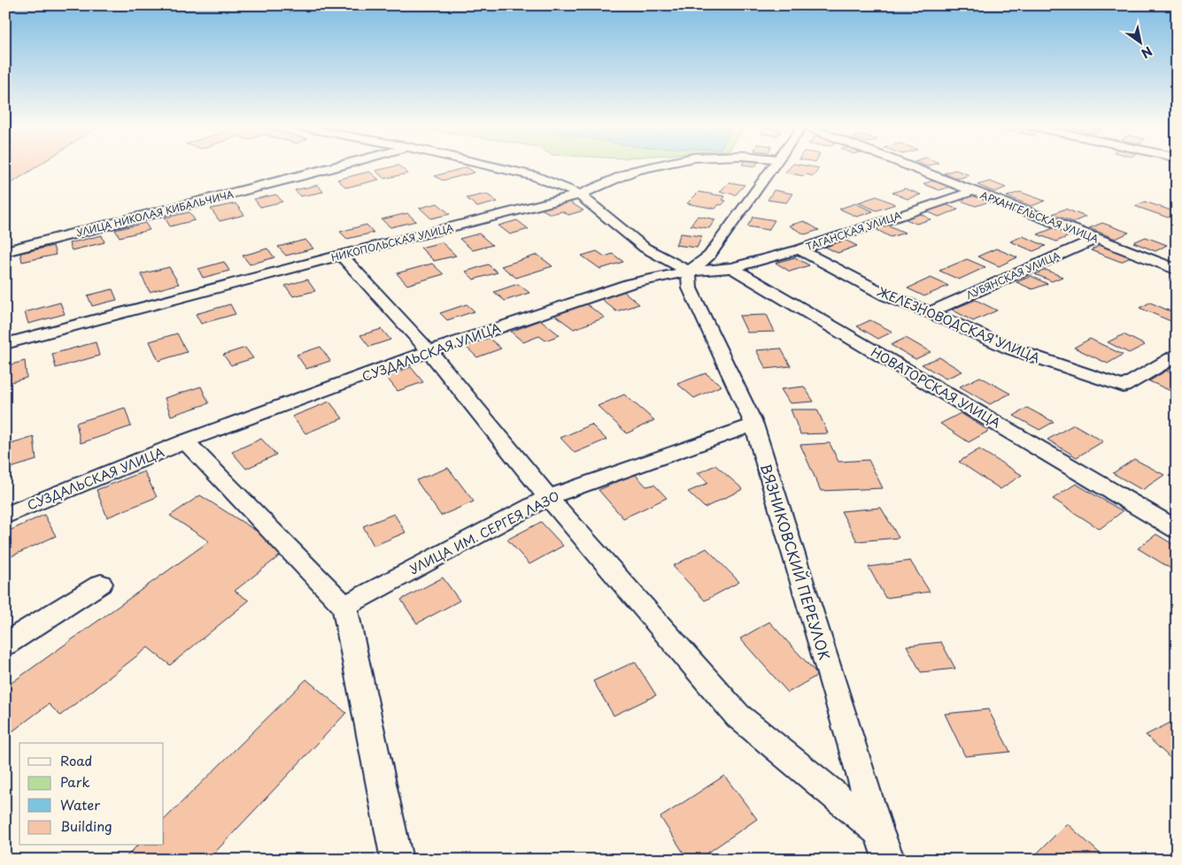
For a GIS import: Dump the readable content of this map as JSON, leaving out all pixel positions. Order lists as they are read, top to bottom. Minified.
{"streets":{"street":["УЛИЦА НИКОЛАЯ КИБАЛЬЧИЧА","АРХАНГЕЛЬСКАЯ УЛИЦА","ТАГАНСКАЯ УЛИЦА","НИКОПОЛЬСКАЯ УЛИЦА","ЛУБЯНСКАЯ УЛИЦА","ЖЕЛЕЗНОВОДСКАЯ УЛИЦА","СУЗДАЛЬСКАЯ УЛИЦА","НОВАТОРСКАЯ УЛИЦА","УЛИЦА ИМ. СЕРГЕЯ ЛАЗО","ВЯЗНИКОВСКИЙ ПЕРЕУЛОК"]},"crossings":[["АРХАНГЕЛЬСКАЯ УЛИЦА","ТАГАНСКАЯ УЛИЦА"],["АРХАНГЕЛЬСКАЯ УЛИЦА","ЛУБЯНСКАЯ УЛИЦА"],["ТАГАНСКАЯ УЛИЦА","ЖЕЛЕЗНОВОДСКАЯ УЛИЦА"],["ТАГАНСКАЯ УЛИЦА","НОВАТОРСКАЯ УЛИЦА"],["ЛУБЯНСКАЯ УЛИЦА","ЖЕЛЕЗНОВОДСКАЯ УЛИЦА"],["СУЗДАЛЬСКАЯ УЛИЦА","ВЯЗНИКОВСКИЙ ПЕРЕУЛОК"],["УЛИЦА ИМ. СЕРГЕЯ ЛАЗО","ВЯЗНИКОВСКИЙ ПЕРЕУЛОК"]],"legend":["Road","Park","Water","Building"],"north":"bottom right"}
